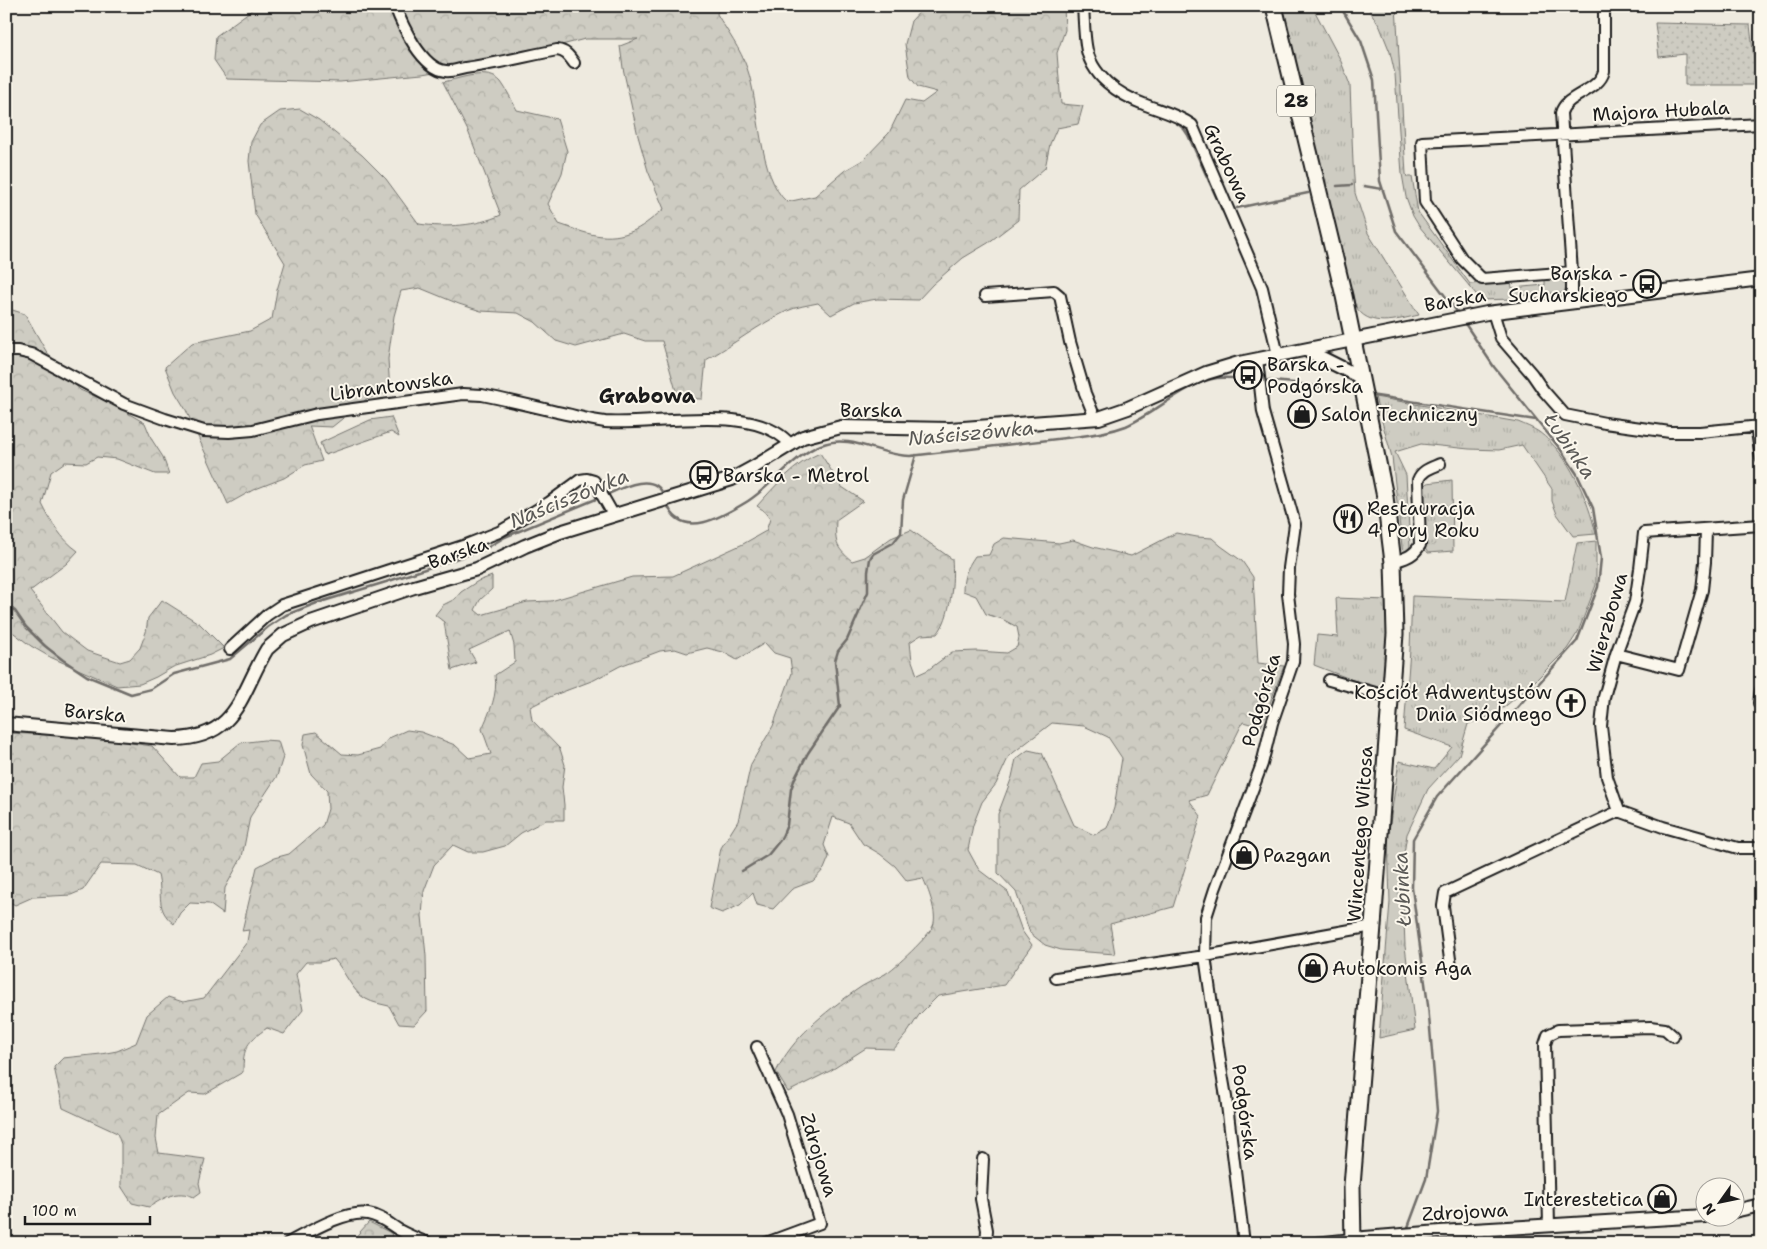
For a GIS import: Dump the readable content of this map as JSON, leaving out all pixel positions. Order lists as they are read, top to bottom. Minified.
{"streets":{"main road":["28","Wincentego Witosa"],"street":["Majora Hubala","Grabowa","Barska","Librantowska","Wierzbowa","Podgórska","Zdrojowa"]},"crossings":[["28","Barska"],["28","Wincentego Witosa"],["Grabowa","Barska"],["Barska","Librantowska"],["Barska","Podgórska"],["Barska","Wincentego Witosa"],["Wincentego Witosa","Zdrojowa"]],"districts":["Grabowa"],"water":["Naściszówka","Łubinka"],"places":{"bus stop":["Barska - Sucharskiego","Barska - Podgórska","Barska - Metrol"],"shop":["Salon Techniczny","Pazgan","Autokomis Aga","Interestetica"],"restaurant":["Restauracja 4 Pory Roku"],"church":["Kościół Adwentystów Dnia Siódmego"]},"scale_bar":"100 m","north":"bottom left"}
